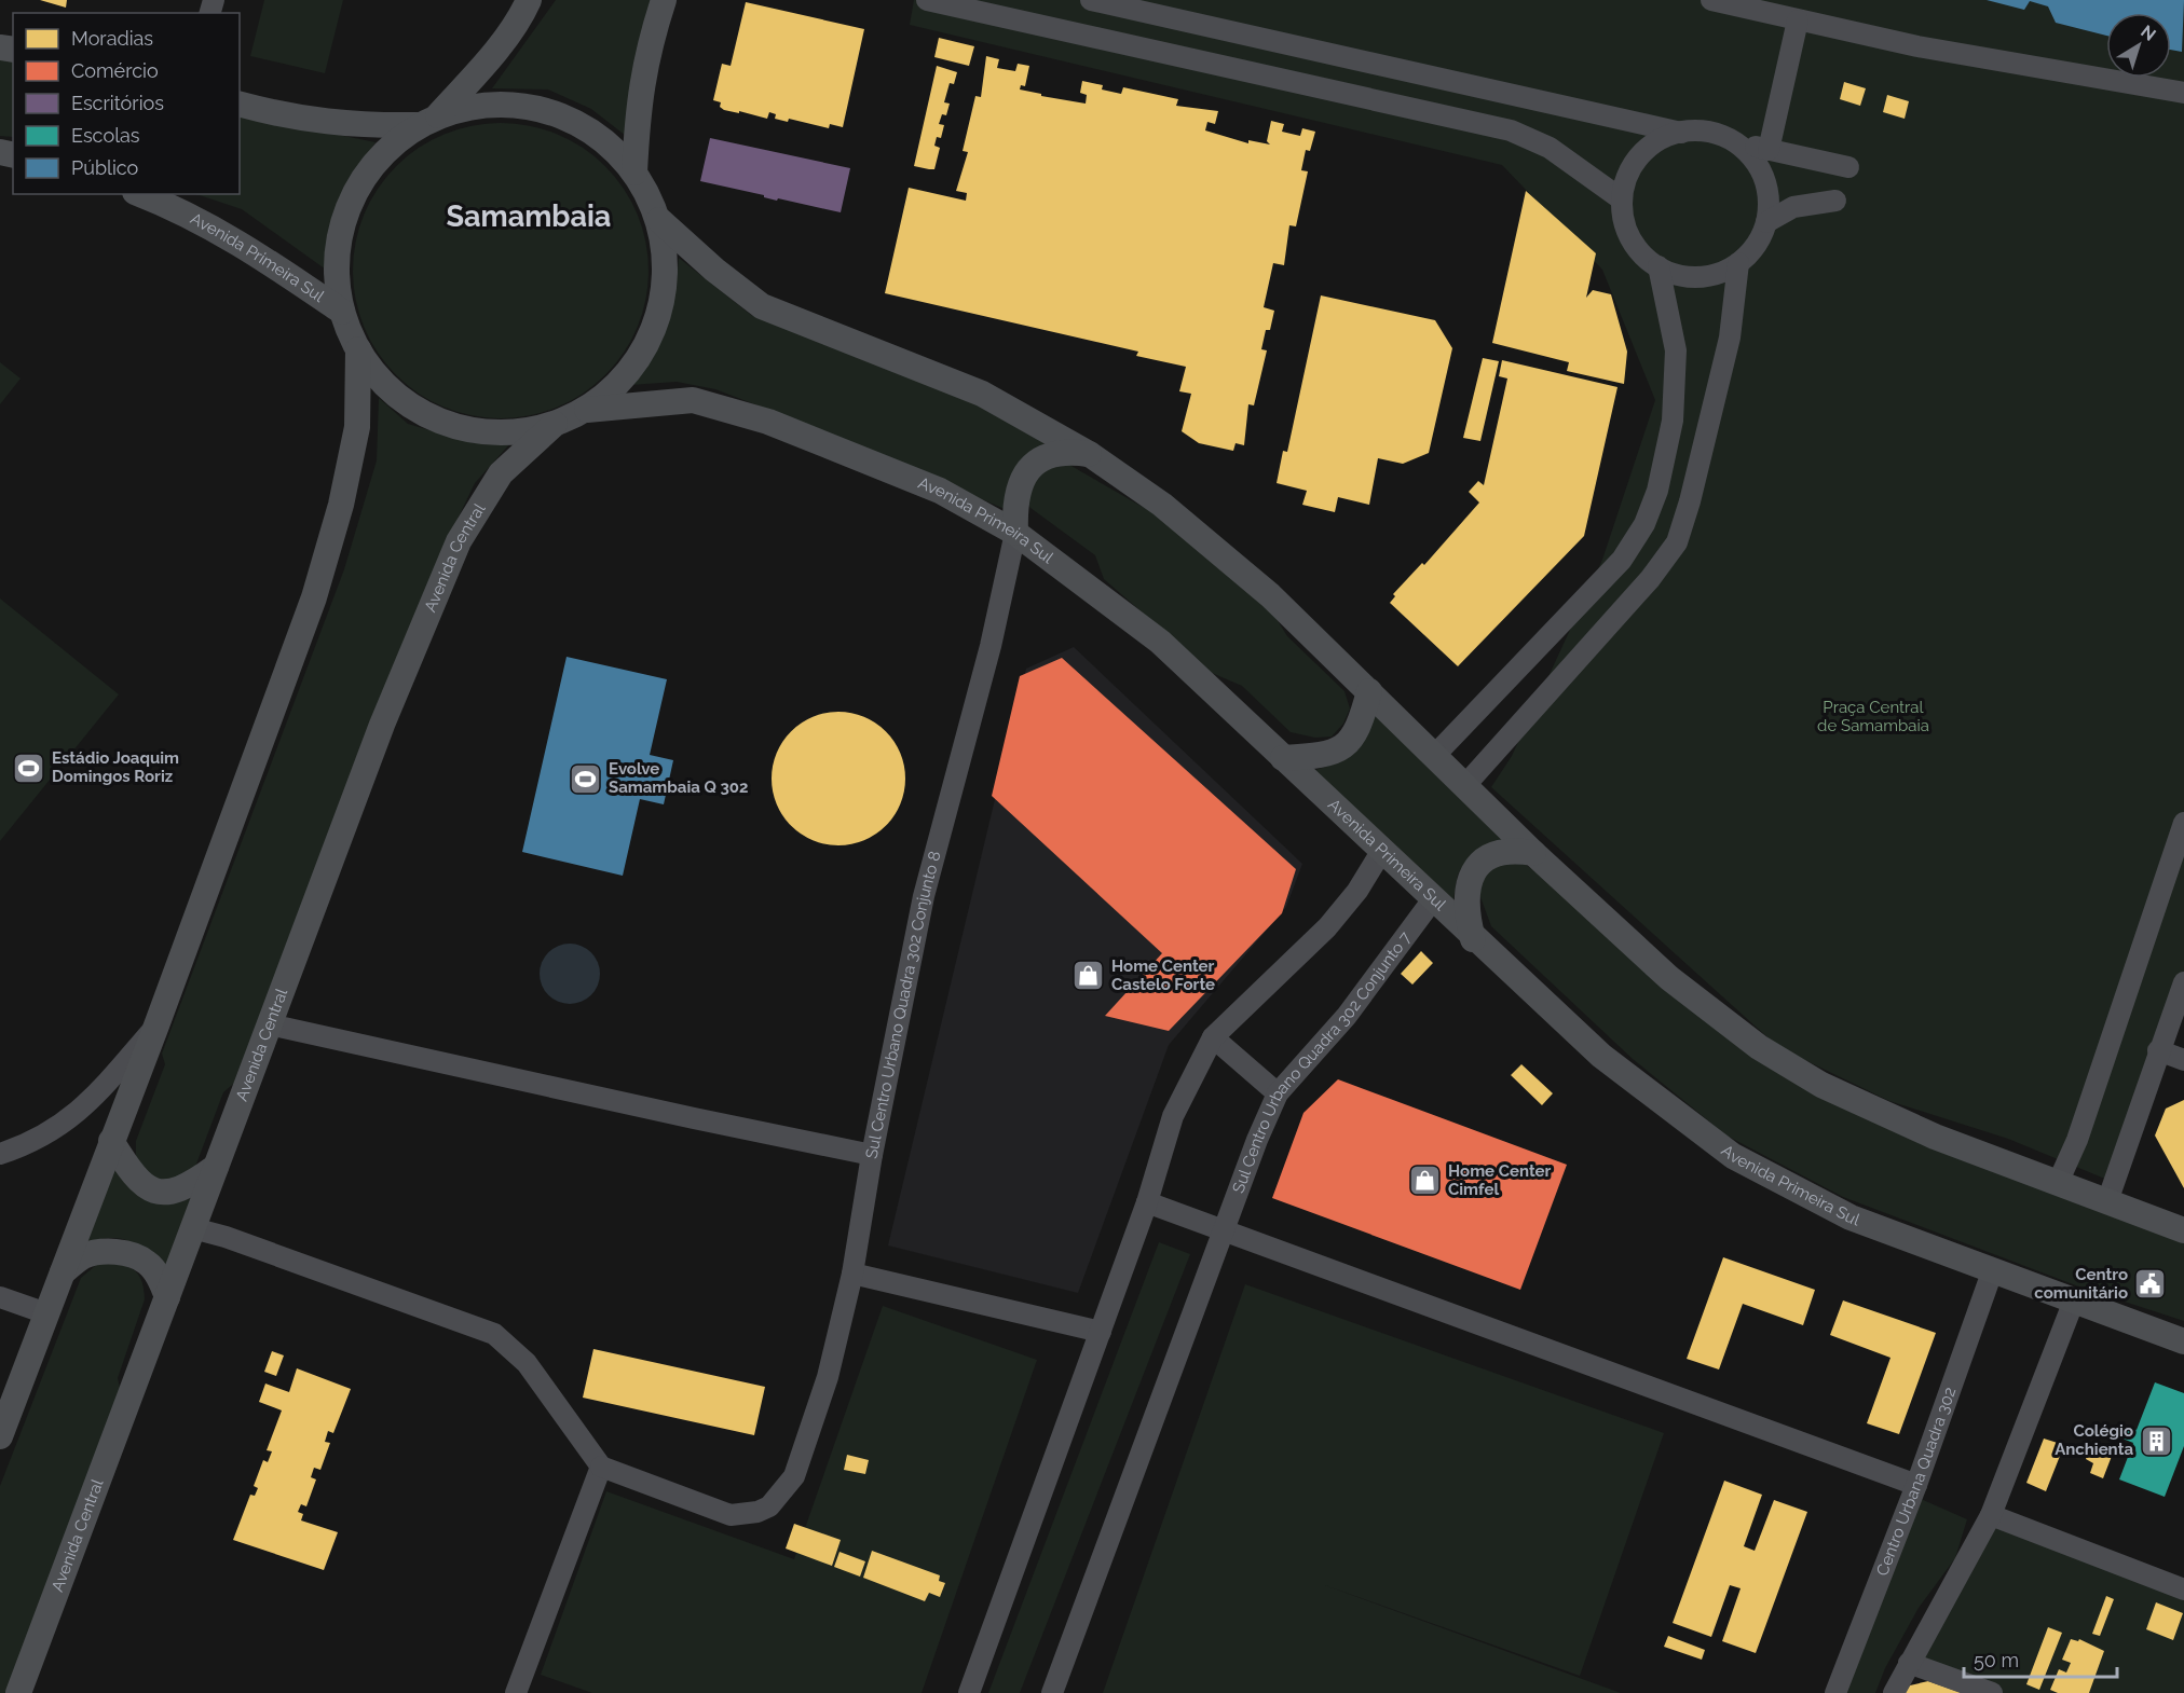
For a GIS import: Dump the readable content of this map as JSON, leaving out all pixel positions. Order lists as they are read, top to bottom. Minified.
{"streets":{"main road":["Avenida Primeira Sul","Avenida Central"],"street":["Sul Centro Urbano Quadra 302 Conjunto 8","Sul Centro Urbano Quadra 302 Conjunto 7","Centro Urbana Quadra 302"]},"crossings":[["Avenida Primeira Sul","Sul Centro Urbano Quadra 302 Conjunto 8"],["Avenida Primeira Sul","Sul Centro Urbano Quadra 302 Conjunto 7"],["Avenida Primeira Sul","Centro Urbana Quadra 302"]],"districts":["Samambaia"],"parks":["Praça Central de Samambaia"],"places":{"sports":["Estádio Joaquim Domingos Roriz","Evolve Samambaia Q 302"],"shop":["Home Center Castelo Forte","Home Center Cimfel"],"public building":["Centro comunitário"],"building":["Colégio Anchienta"]},"legend":["Moradias","Comércio","Escritórios","Escolas","Público"],"scale_bar":"50 m","north":"top right"}
